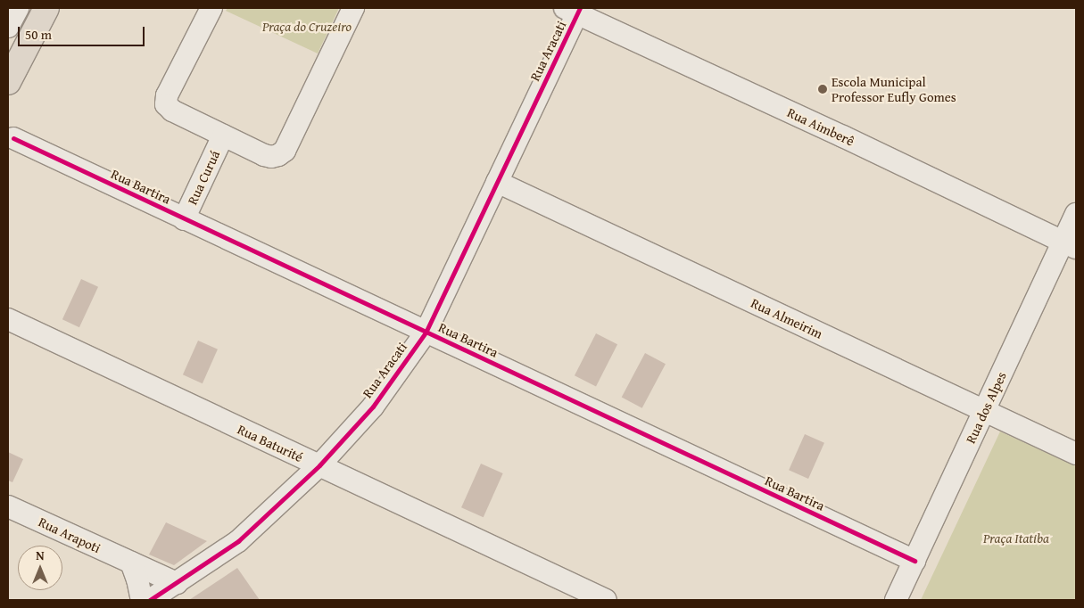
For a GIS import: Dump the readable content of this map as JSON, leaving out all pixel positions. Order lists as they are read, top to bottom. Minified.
{"streets":{"street":["Rua Aracati","Rua Aimberê","Rua Curuá","Rua Bartira","Rua Almeirim","Rua dos Alpes","Rua Baturité","Rua Arapoti"]},"crossings":[["Rua Aracati","Rua Aimberê"],["Rua Aracati","Rua Bartira"],["Rua Aracati","Rua Almeirim"],["Rua Aracati","Rua Baturité"],["Rua Aracati","Rua Arapoti"],["Rua Aimberê","Rua dos Alpes"],["Rua Curuá","Rua Bartira"],["Rua Bartira","Rua dos Alpes"],["Rua Almeirim","Rua dos Alpes"]],"parks":["Praça do Cruzeiro","Praça Itatiba"],"places":["Escola Municipal Professor Eufly Gomes"],"scale_bar":"50 m","north":"top"}
